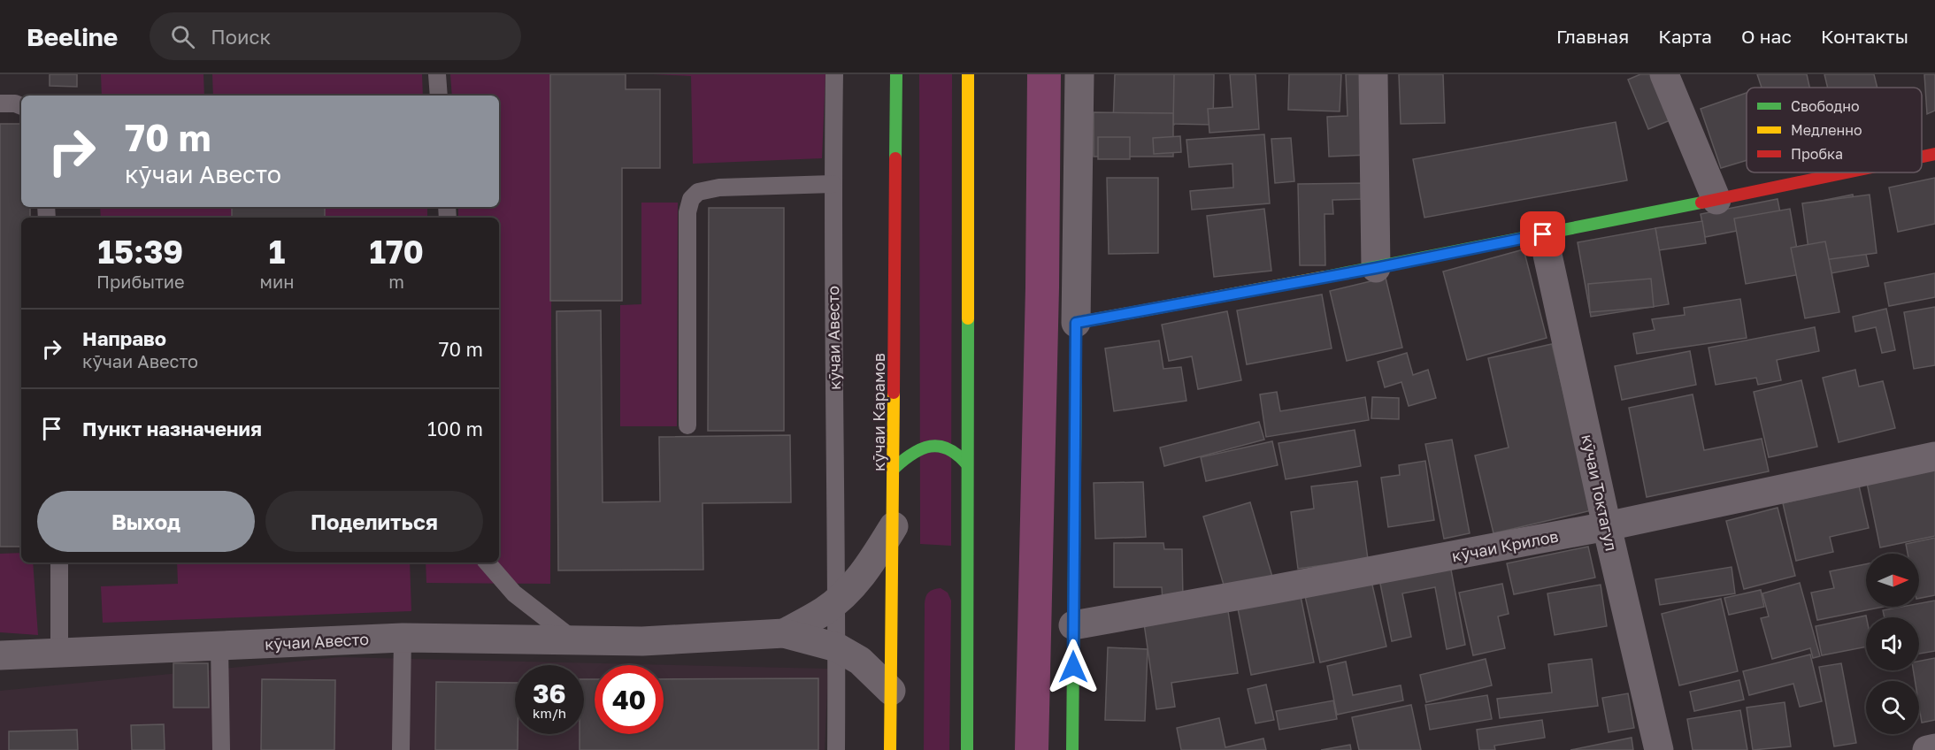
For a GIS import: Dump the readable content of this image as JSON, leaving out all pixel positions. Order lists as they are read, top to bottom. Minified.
{"streets":{"main road":["кӯчаи Карамов"],"street":["кӯчаи Авесто","кӯчаи Токтагул","кӯчаи Крилов"]},"crossings":[["кӯчаи Авесто","кӯчаи Карамов"],["кӯчаи Токтагул","кӯчаи Крилов"]],"legend":["Свободно","Медленно","Пробка"],"north":"right","page":{"header":"Beeline","search":"Поиск","nav":["Главная","Карта","О нас","Контакты"],"turn":["70 m","кӯчаи Авесто"],"eta":["15:39","Прибытие","1","мин","170","m"],"list":[{"name":"Направо","note":"кӯчаи Авесто","value":"70 m"},{"name":"Пункт назначения","value":"100 m"}],"buttons":["Выход","Поделиться"],"speed":"36 km/h","limit":"40"}}
